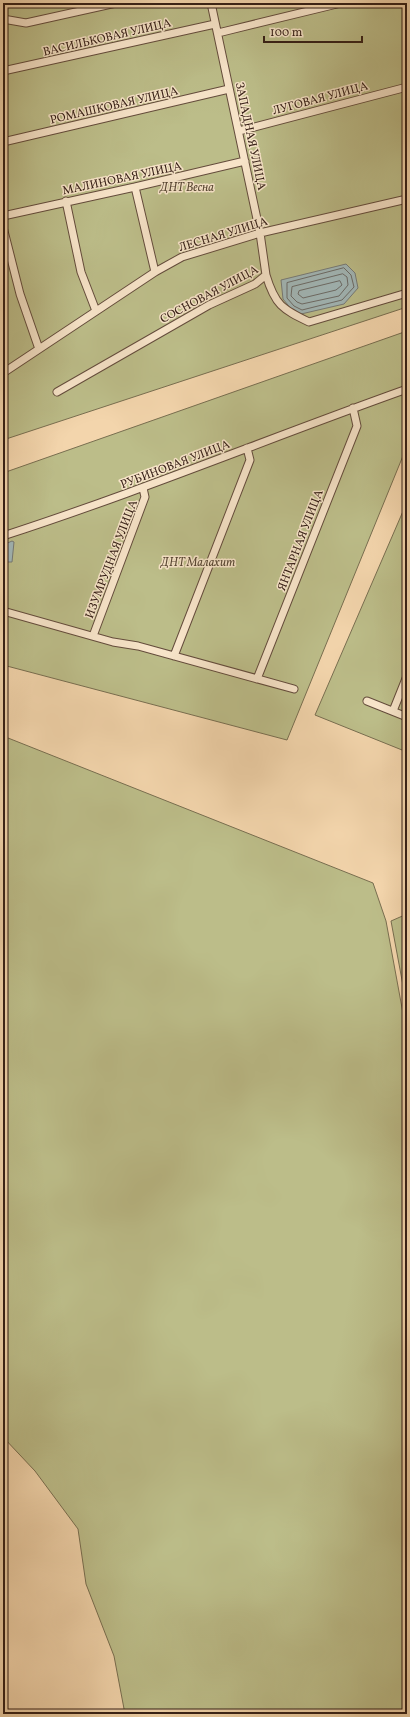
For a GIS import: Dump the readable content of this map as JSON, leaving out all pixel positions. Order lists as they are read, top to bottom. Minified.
{"streets":{"street":["ВАСИЛЬКОВАЯ УЛИЦА","ЛУГОВАЯ УЛИЦА","РОМАШКОВАЯ УЛИЦА","ЗАПАДНАЯ УЛИЦА","МАЛИНОВАЯ УЛИЦА","ЛЕСНАЯ УЛИЦА","СОСНОВАЯ УЛИЦА","РУБИНОВАЯ УЛИЦА","ЯНТАРНАЯ УЛИЦА","ИЗУМРУДНАЯ УЛИЦА"]},"crossings":[["ВАСИЛЬКОВАЯ УЛИЦА","ЗАПАДНАЯ УЛИЦА"],["ЛУГОВАЯ УЛИЦА","ЗАПАДНАЯ УЛИЦА"],["РОМАШКОВАЯ УЛИЦА","ЗАПАДНАЯ УЛИЦА"],["ЗАПАДНАЯ УЛИЦА","МАЛИНОВАЯ УЛИЦА"],["ЗАПАДНАЯ УЛИЦА","ЛЕСНАЯ УЛИЦА"],["ЗАПАДНАЯ УЛИЦА","СОСНОВАЯ УЛИЦА"],["РУБИНОВАЯ УЛИЦА","ЯНТАРНАЯ УЛИЦА"],["РУБИНОВАЯ УЛИЦА","ИЗУМРУДНАЯ УЛИЦА"]],"parks":["ДНТ Весна","ДНТ Малахит"],"scale_bar":"100 m"}
